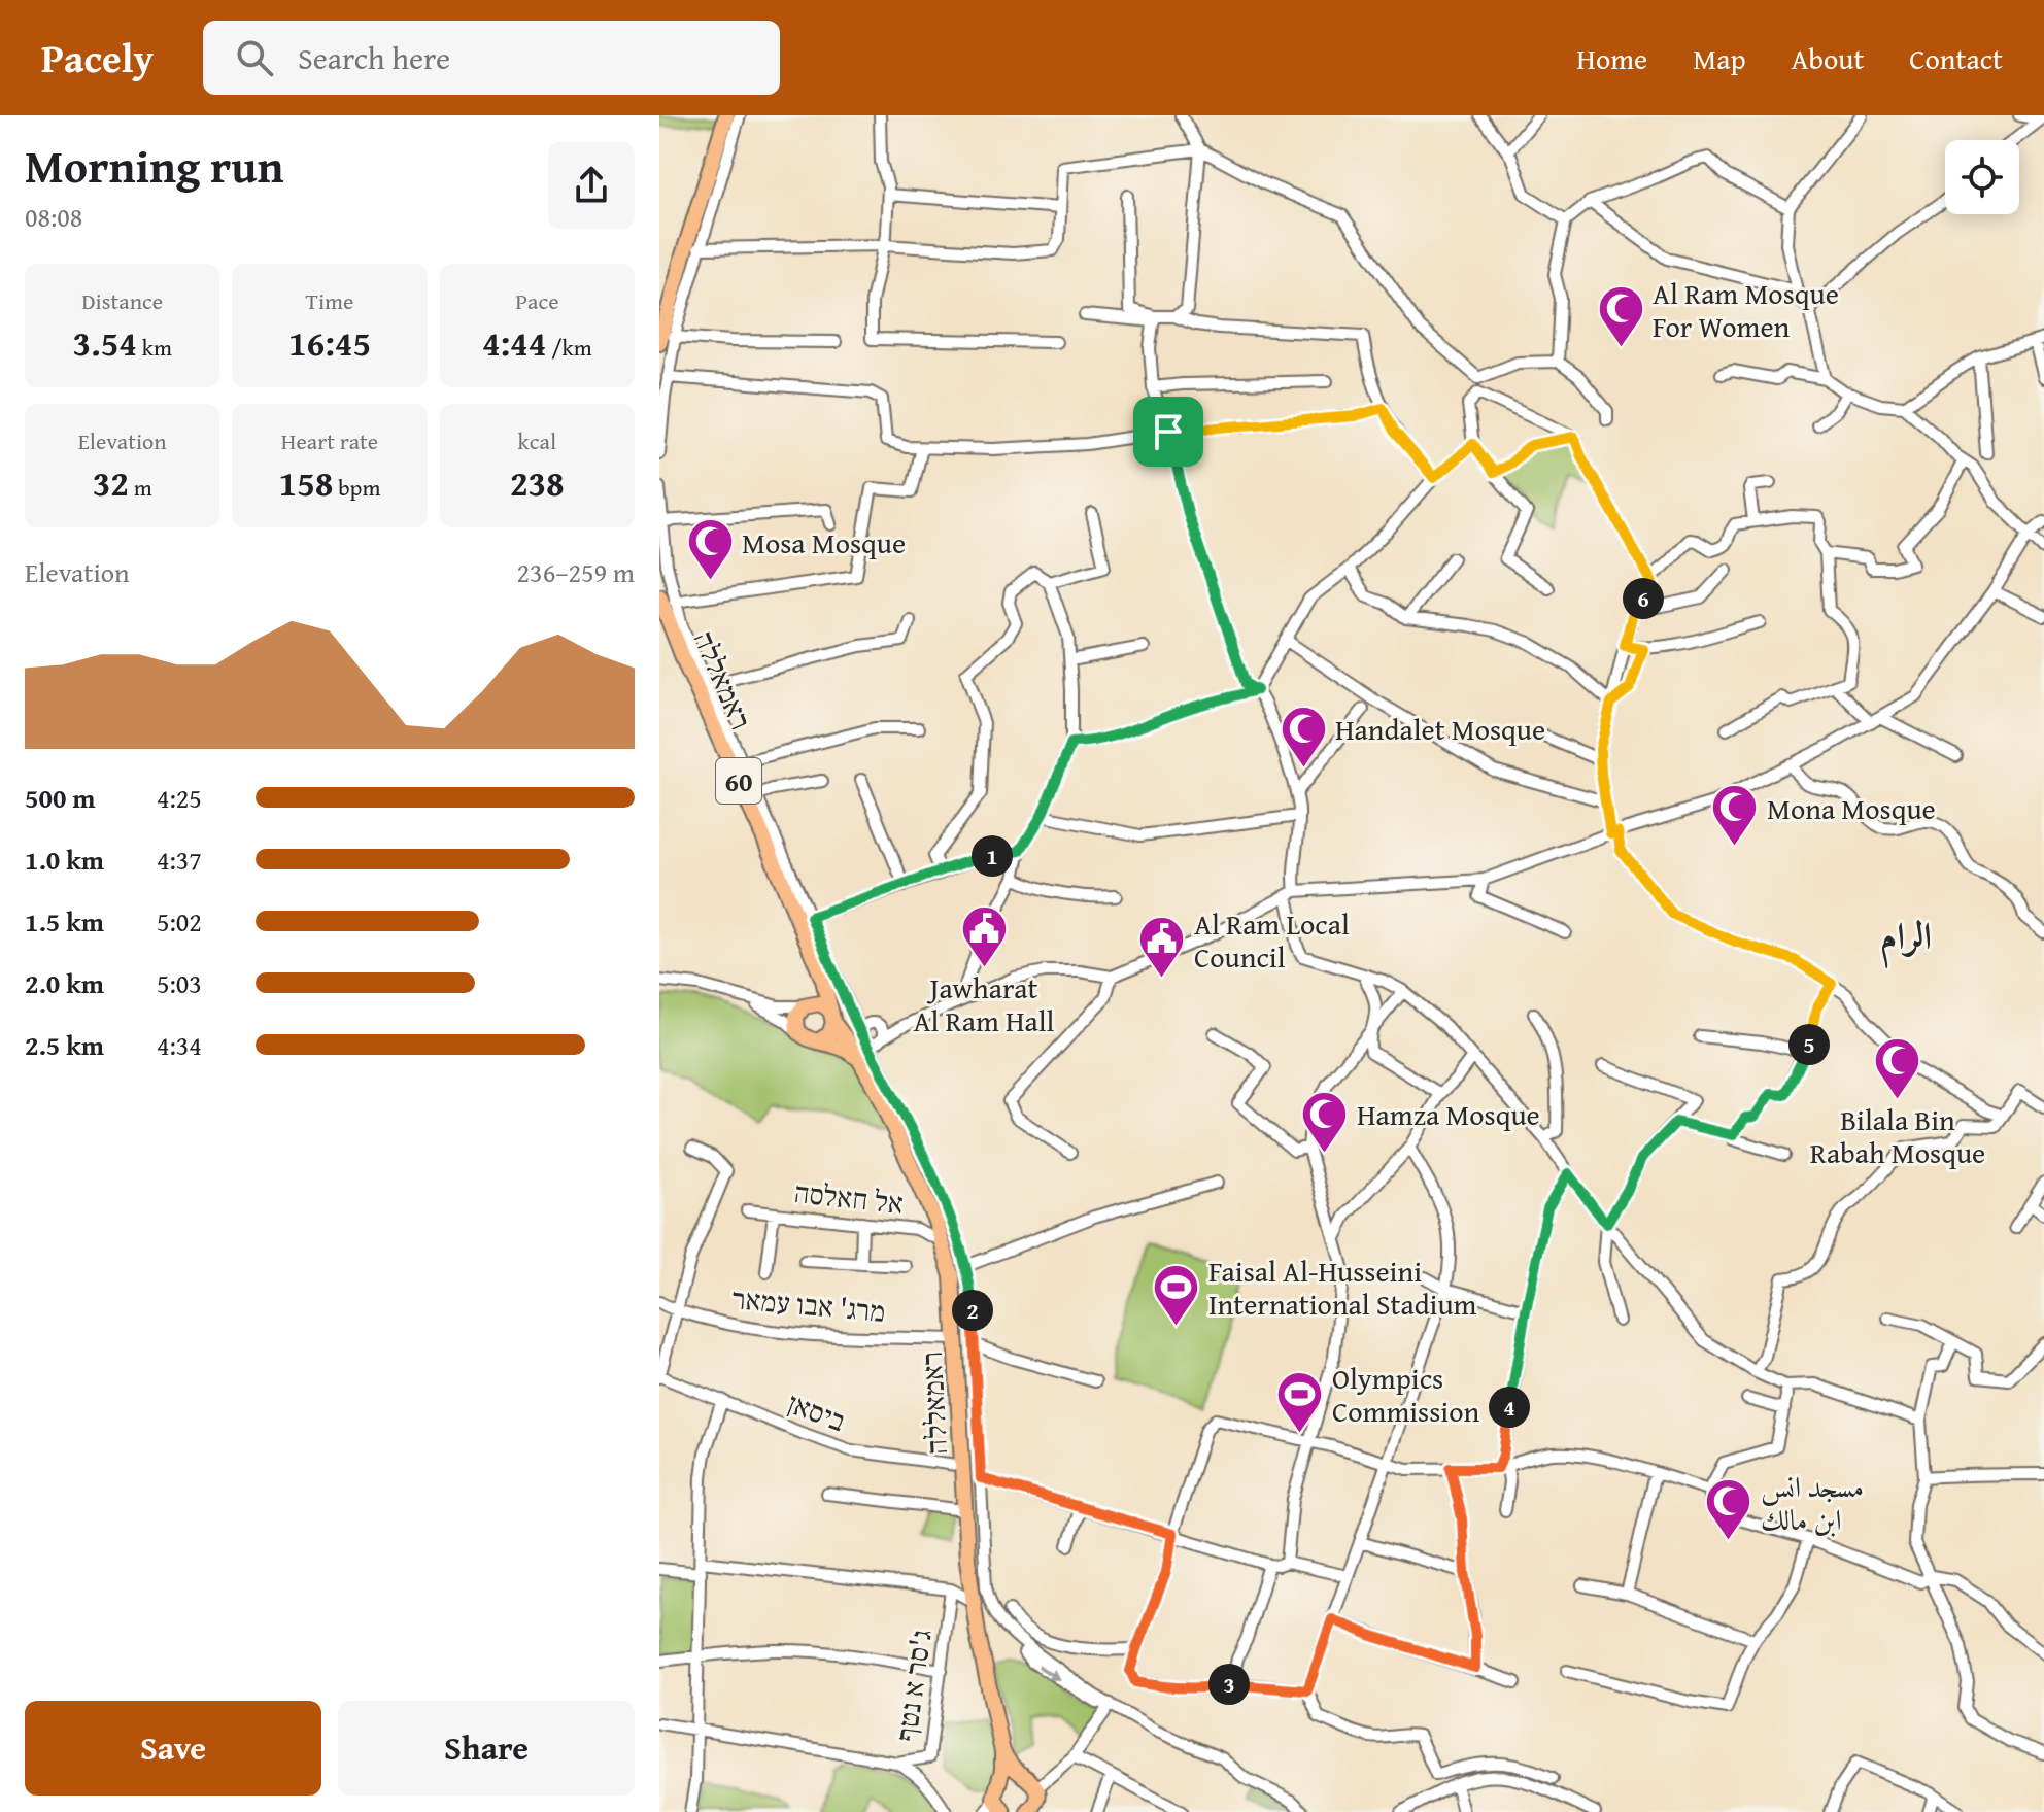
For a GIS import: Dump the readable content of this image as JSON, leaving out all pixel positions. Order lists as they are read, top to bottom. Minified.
{"streets":{"highway":["ראמאללה","60"],"street":["אל חאלסה","מרג' אבו עמאר","ביסאן","ג'סר א נטף"]},"crossings":[["ראמאללה","60"],["ראמאללה","אל חאלסה"],["ראמאללה","מרג' אבו עמאר"],["ראמאללה","ביסאן"]],"districts":["الرام"],"places":{"mosque":["Al Ram Mosque For Women","Mosa Mosque","Handalet Mosque","Mona Mosque","Bilala Bin Rabah Mosque","Hamza Mosque","مسجد انس ابن مالك"],"public building":["Jawharat Al Ram Hall","Al Ram Local Council"],"sports":["Faisal Al-Husseini International Stadium","Olympics Commission"]},"page":{"header":"Pacely","search":"Search here","nav":["Home","Map","About","Contact"],"heading":["Morning run","08:08"],"stats":[["Distance","3.54 km"],["Time","16:45"],["Pace","4:44 /km"],["Elevation","32 m"],["Heart rate","158 bpm"],["kcal","238"]],"chart":["Elevation","236–259 m"],"pins":["6","1","5","2","4","3"],"list":[{"name":"500 m","note":"4:25"},{"name":"1.0 km","note":"4:37"},{"name":"1.5 km","note":"5:02"},{"name":"2.0 km","note":"5:03"},{"name":"2.5 km","note":"4:34"}],"buttons":["Save","Share"]}}
